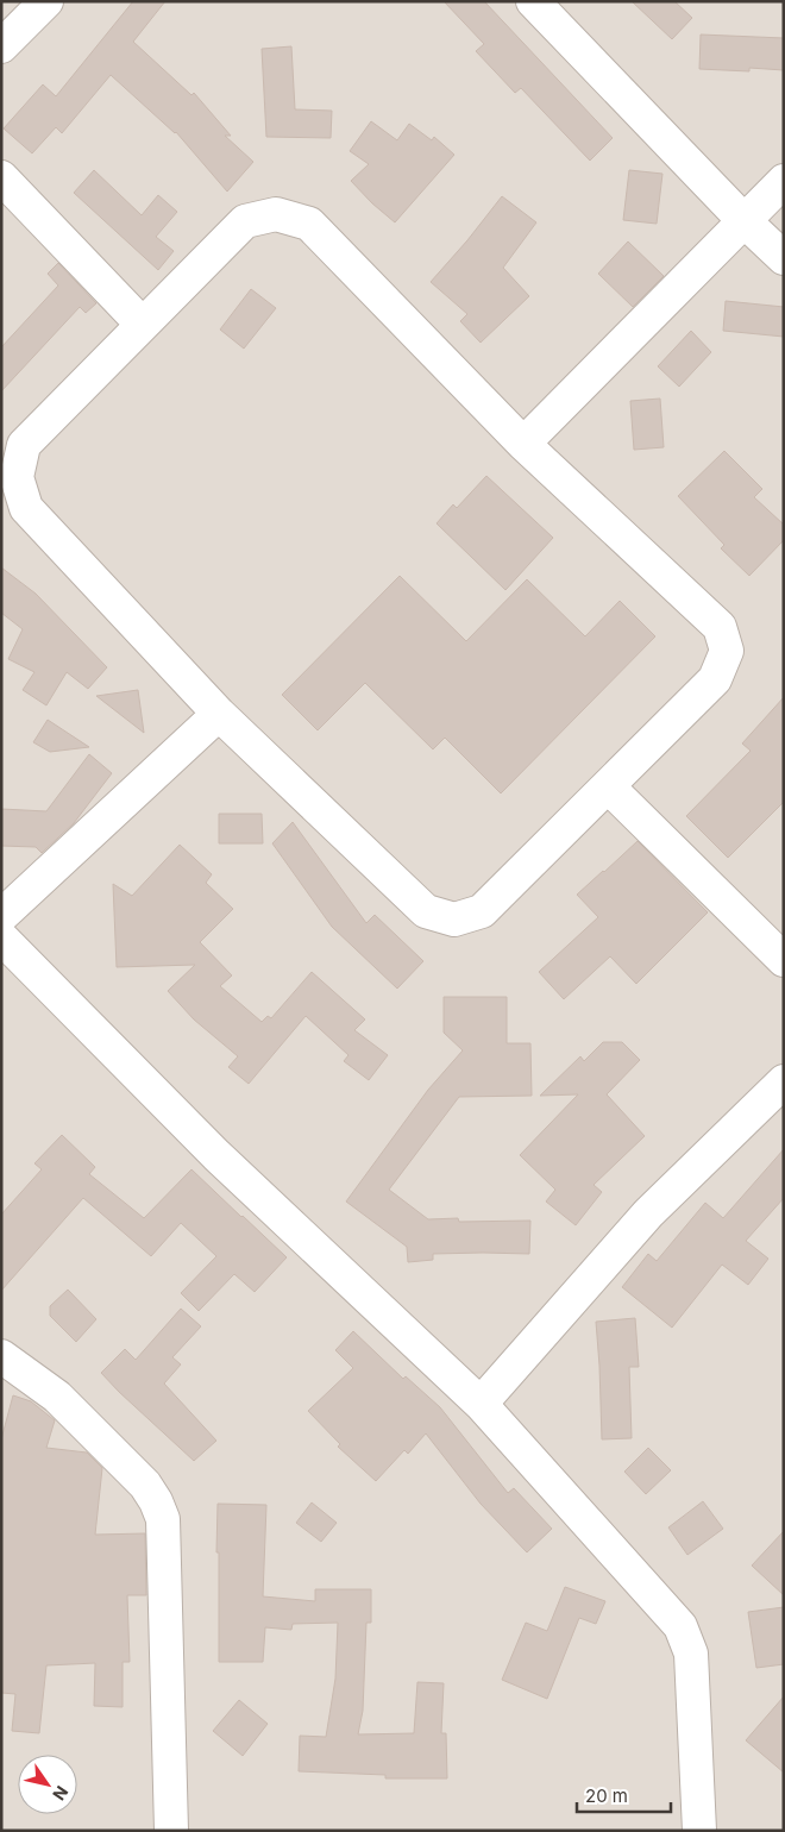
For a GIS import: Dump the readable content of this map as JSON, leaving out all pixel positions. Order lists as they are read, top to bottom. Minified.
{"scale_bar":"20 m","north":"bottom right"}
